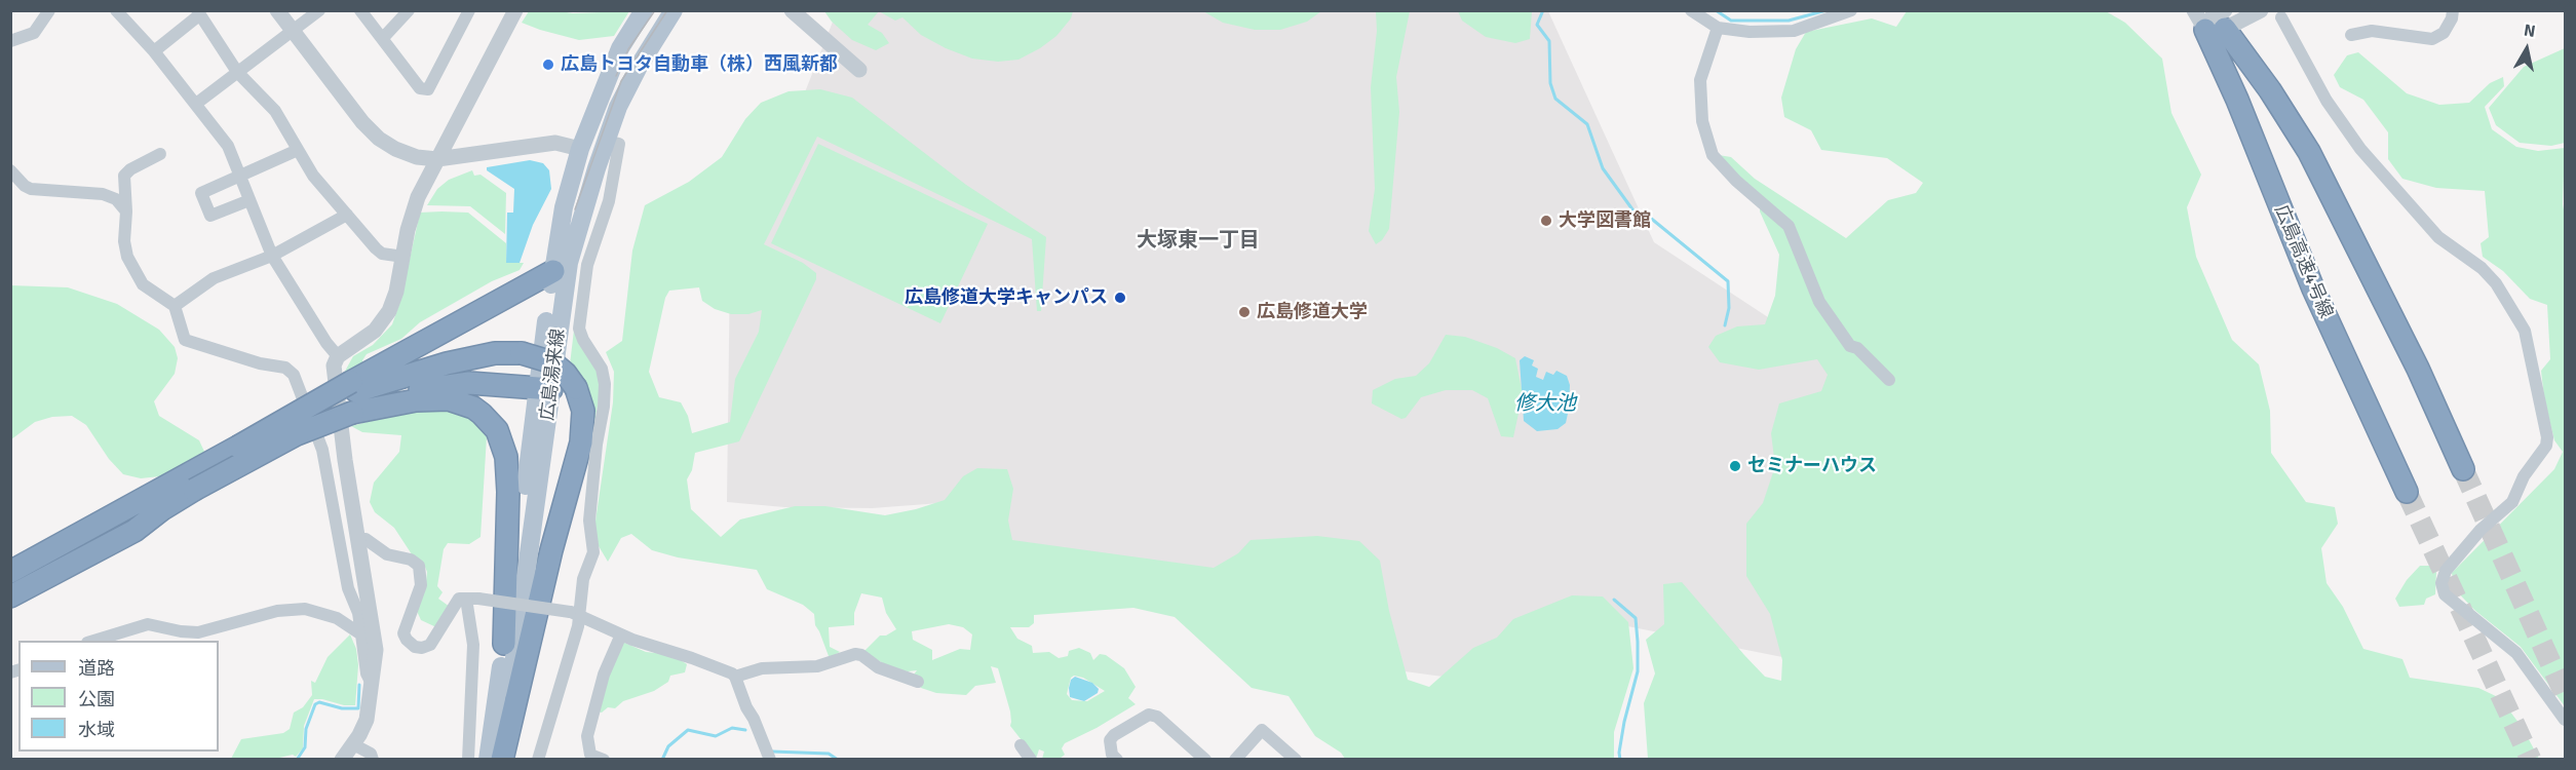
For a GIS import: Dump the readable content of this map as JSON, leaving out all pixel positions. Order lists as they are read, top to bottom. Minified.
{"streets":{"highway":["広島高速4号線"],"main road":["広島湯来線"]},"districts":["大塚東一丁目"],"water":["修大池"],"places":["広島トヨタ自動車（株）西風新都","大学図書館","広島修道大学キャンパス","広島修道大学","セミナーハウス"],"legend":["道路","公園","水域"],"north":"top"}
